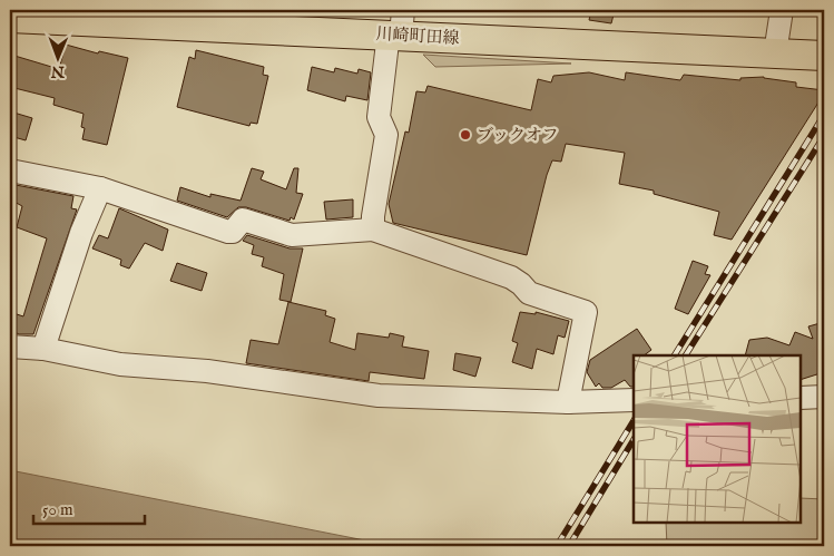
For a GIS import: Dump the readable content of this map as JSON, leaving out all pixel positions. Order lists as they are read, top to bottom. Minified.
{"streets":{"main road":["川崎町田線"]},"places":["ブックオフ"],"scale_bar":"50 m","north":"bottom"}
